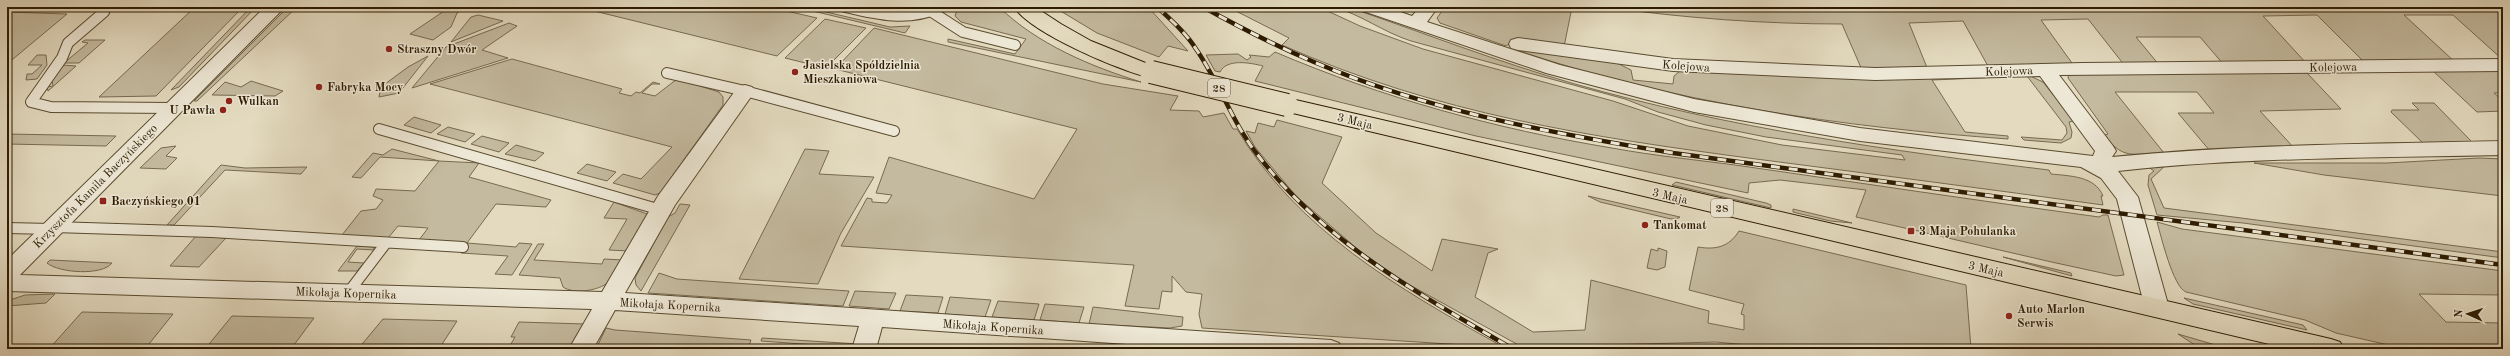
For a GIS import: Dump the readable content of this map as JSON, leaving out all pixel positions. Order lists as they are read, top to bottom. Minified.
{"streets":{"main road":["28","3 Maja"],"street":["Kolejowa","Krzysztofa Kamila Baczyńskiego","Mikołaja Kopernika"]},"places":{"other":["Straszny Dwór","Jasielska Spółdzielnia Mieszkaniowa","Fabryka Mocy","Wulkan","U Pawła","Tankomat","Auto Marlon Serwis"],"transit":["Baczyńskiego 01","3 Maja Pohulanka"]},"north":"left"}
